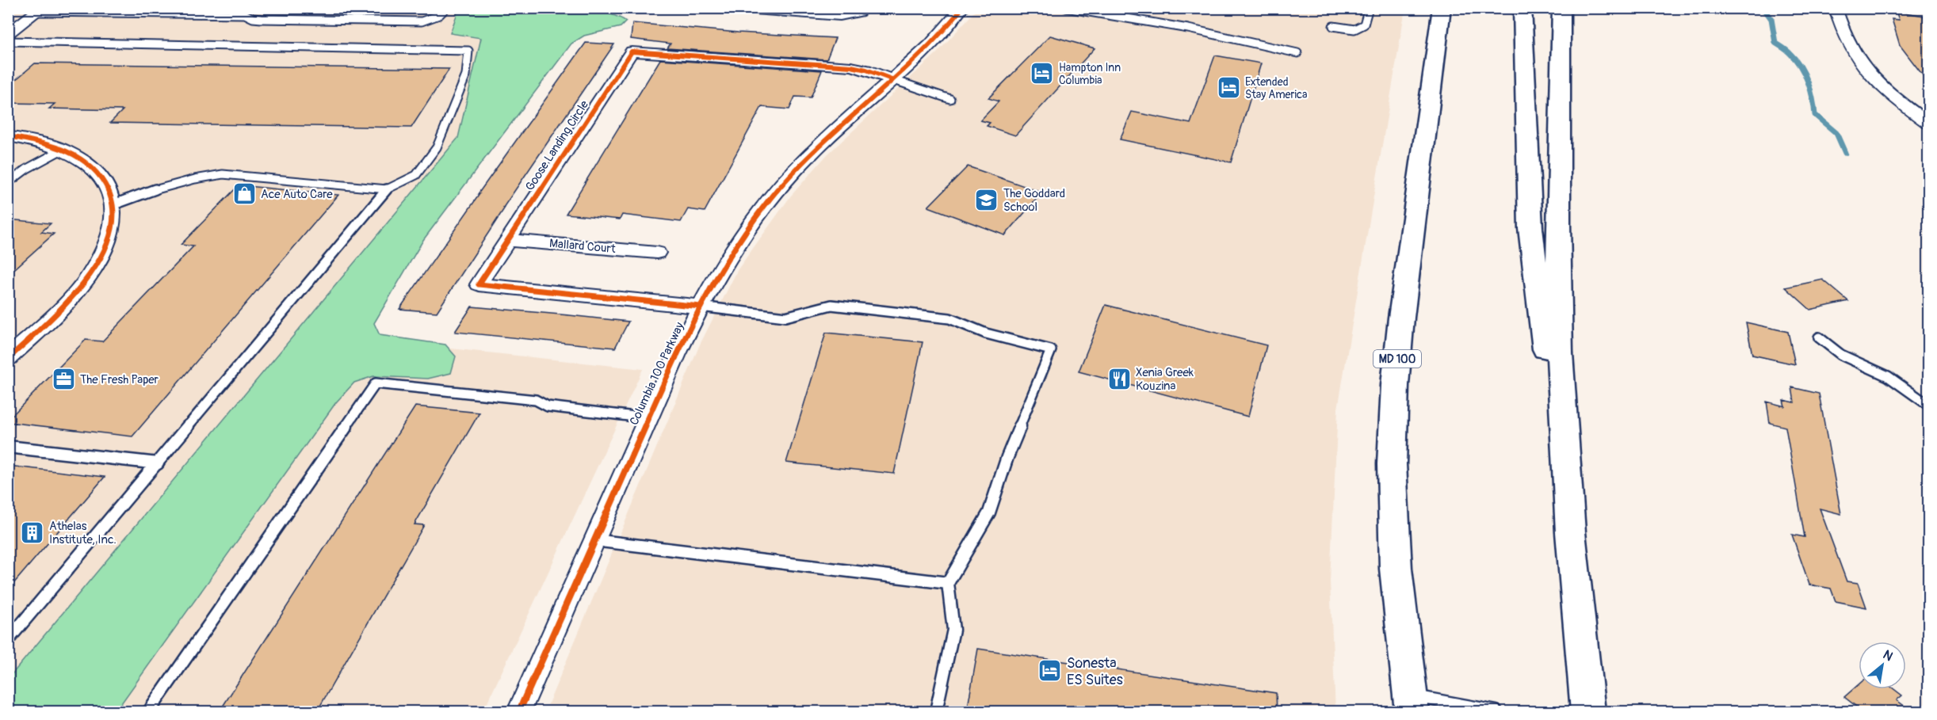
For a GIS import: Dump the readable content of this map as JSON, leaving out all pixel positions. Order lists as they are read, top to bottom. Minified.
{"streets":{"highway":["MD 100"],"street":["Goose Landing Circle","Mallard Court","Columbia 100 Parkway"]},"crossings":[["Goose Landing Circle","Mallard Court"],["Goose Landing Circle","Columbia 100 Parkway"]],"places":{"hotel":["Hampton Inn Columbia","Extended Stay America","Sonesta ES Suites"],"shop":["Ace Auto Care"],"school or university":["The Goddard School"],"office":["The Fresh Paper"],"restaurant":["Xenia Greek Kouzina"],"building":["Athelas Institute, Inc."]},"north":"top right"}
